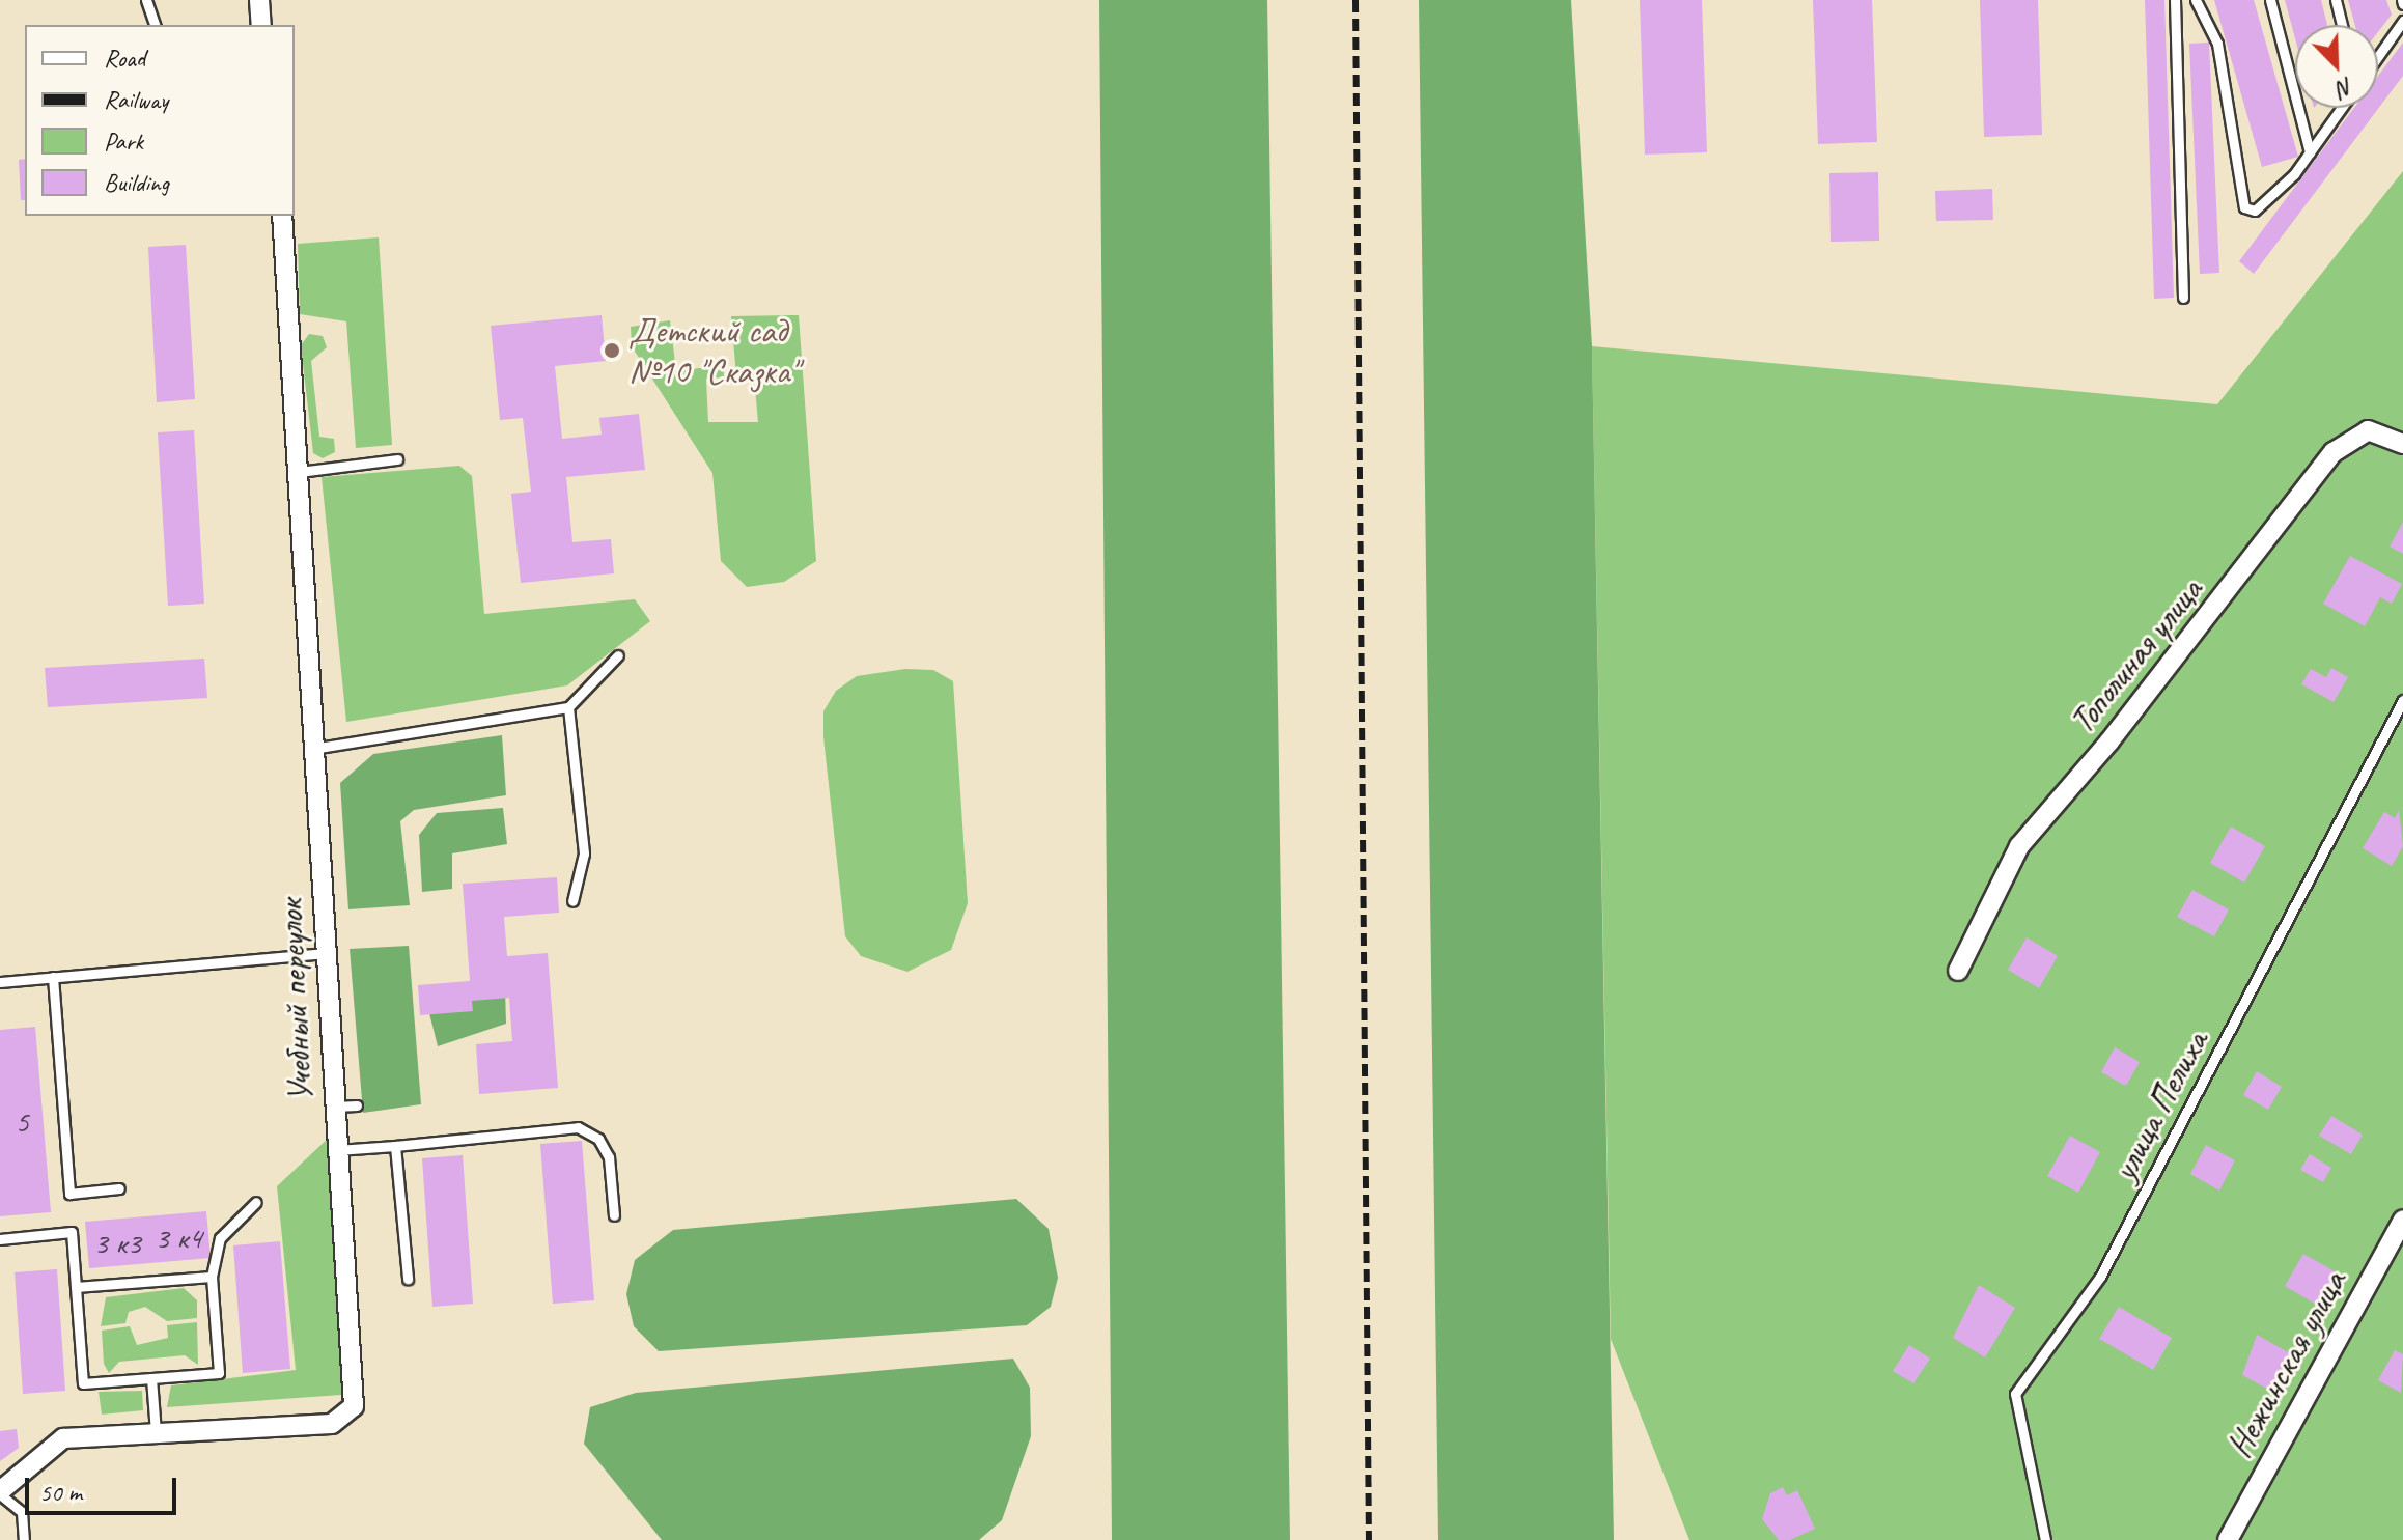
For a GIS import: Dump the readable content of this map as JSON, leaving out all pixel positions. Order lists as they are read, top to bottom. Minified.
{"streets":{"street":["Тополиная улица","Учебный переулок","Нежинская улица"],"lane":["улица Пелиха"]},"places":["Детский сад №10 \"Сказка\""],"house_numbers":["5","3 к4","3 к3"],"legend":["Road","Railway","Park","Building"],"scale_bar":"50 m","north":"bottom right"}
